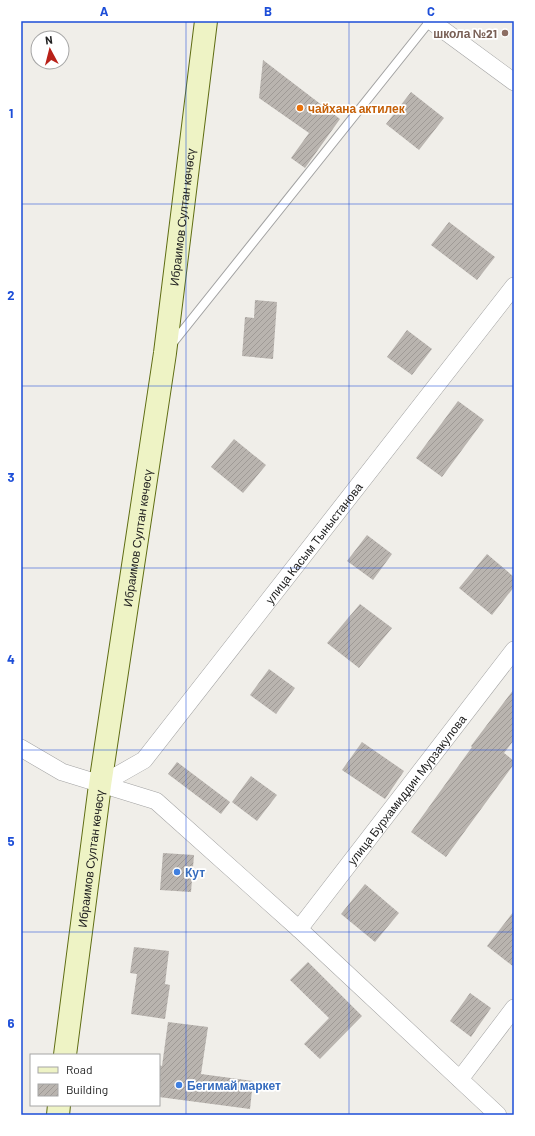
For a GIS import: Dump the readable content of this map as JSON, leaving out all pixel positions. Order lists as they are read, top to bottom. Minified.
{"streets":{"main road":["Ибраимов Султан көчөсү"],"street":["улица Касым Тыныстанова","улица Бурхамиддин Мурзакулова"]},"crossings":[["Ибраимов Султан көчөсү","улица Касым Тыныстанова"]],"places":["школа №21","чайхана актилек","Кут","Бегимай маркет"],"legend":["Road","Building"],"north":"top","grid":{"columns":["A","B","C"],"rows":["1","2","3","4","5","6"]}}
